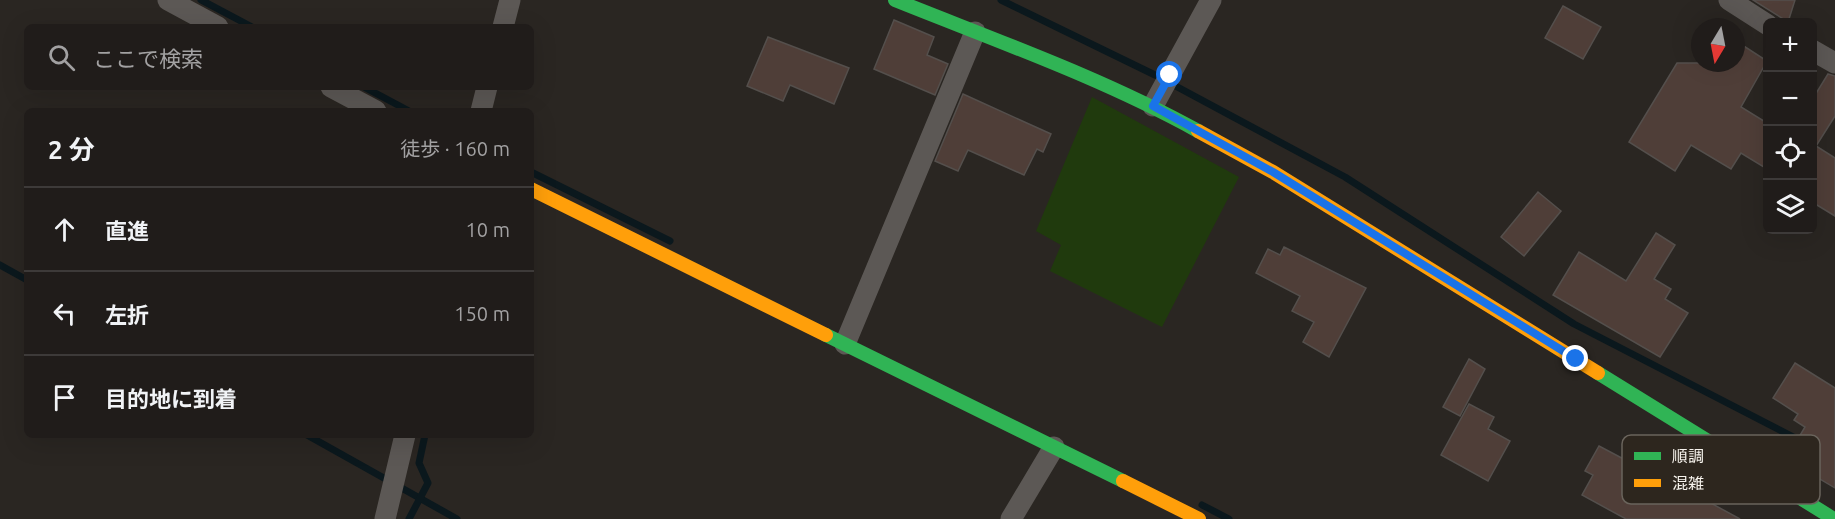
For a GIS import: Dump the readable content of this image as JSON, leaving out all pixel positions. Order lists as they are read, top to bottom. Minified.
{"legend":["順調","混雑"],"north":"bottom","page":{"map_buttons":["+","−"],"search":"ここで検索","heading":["2 分","徒歩 · 160 m"],"list":[["直進","10 m"],["左折","150 m"],"目的地に到着"]}}
